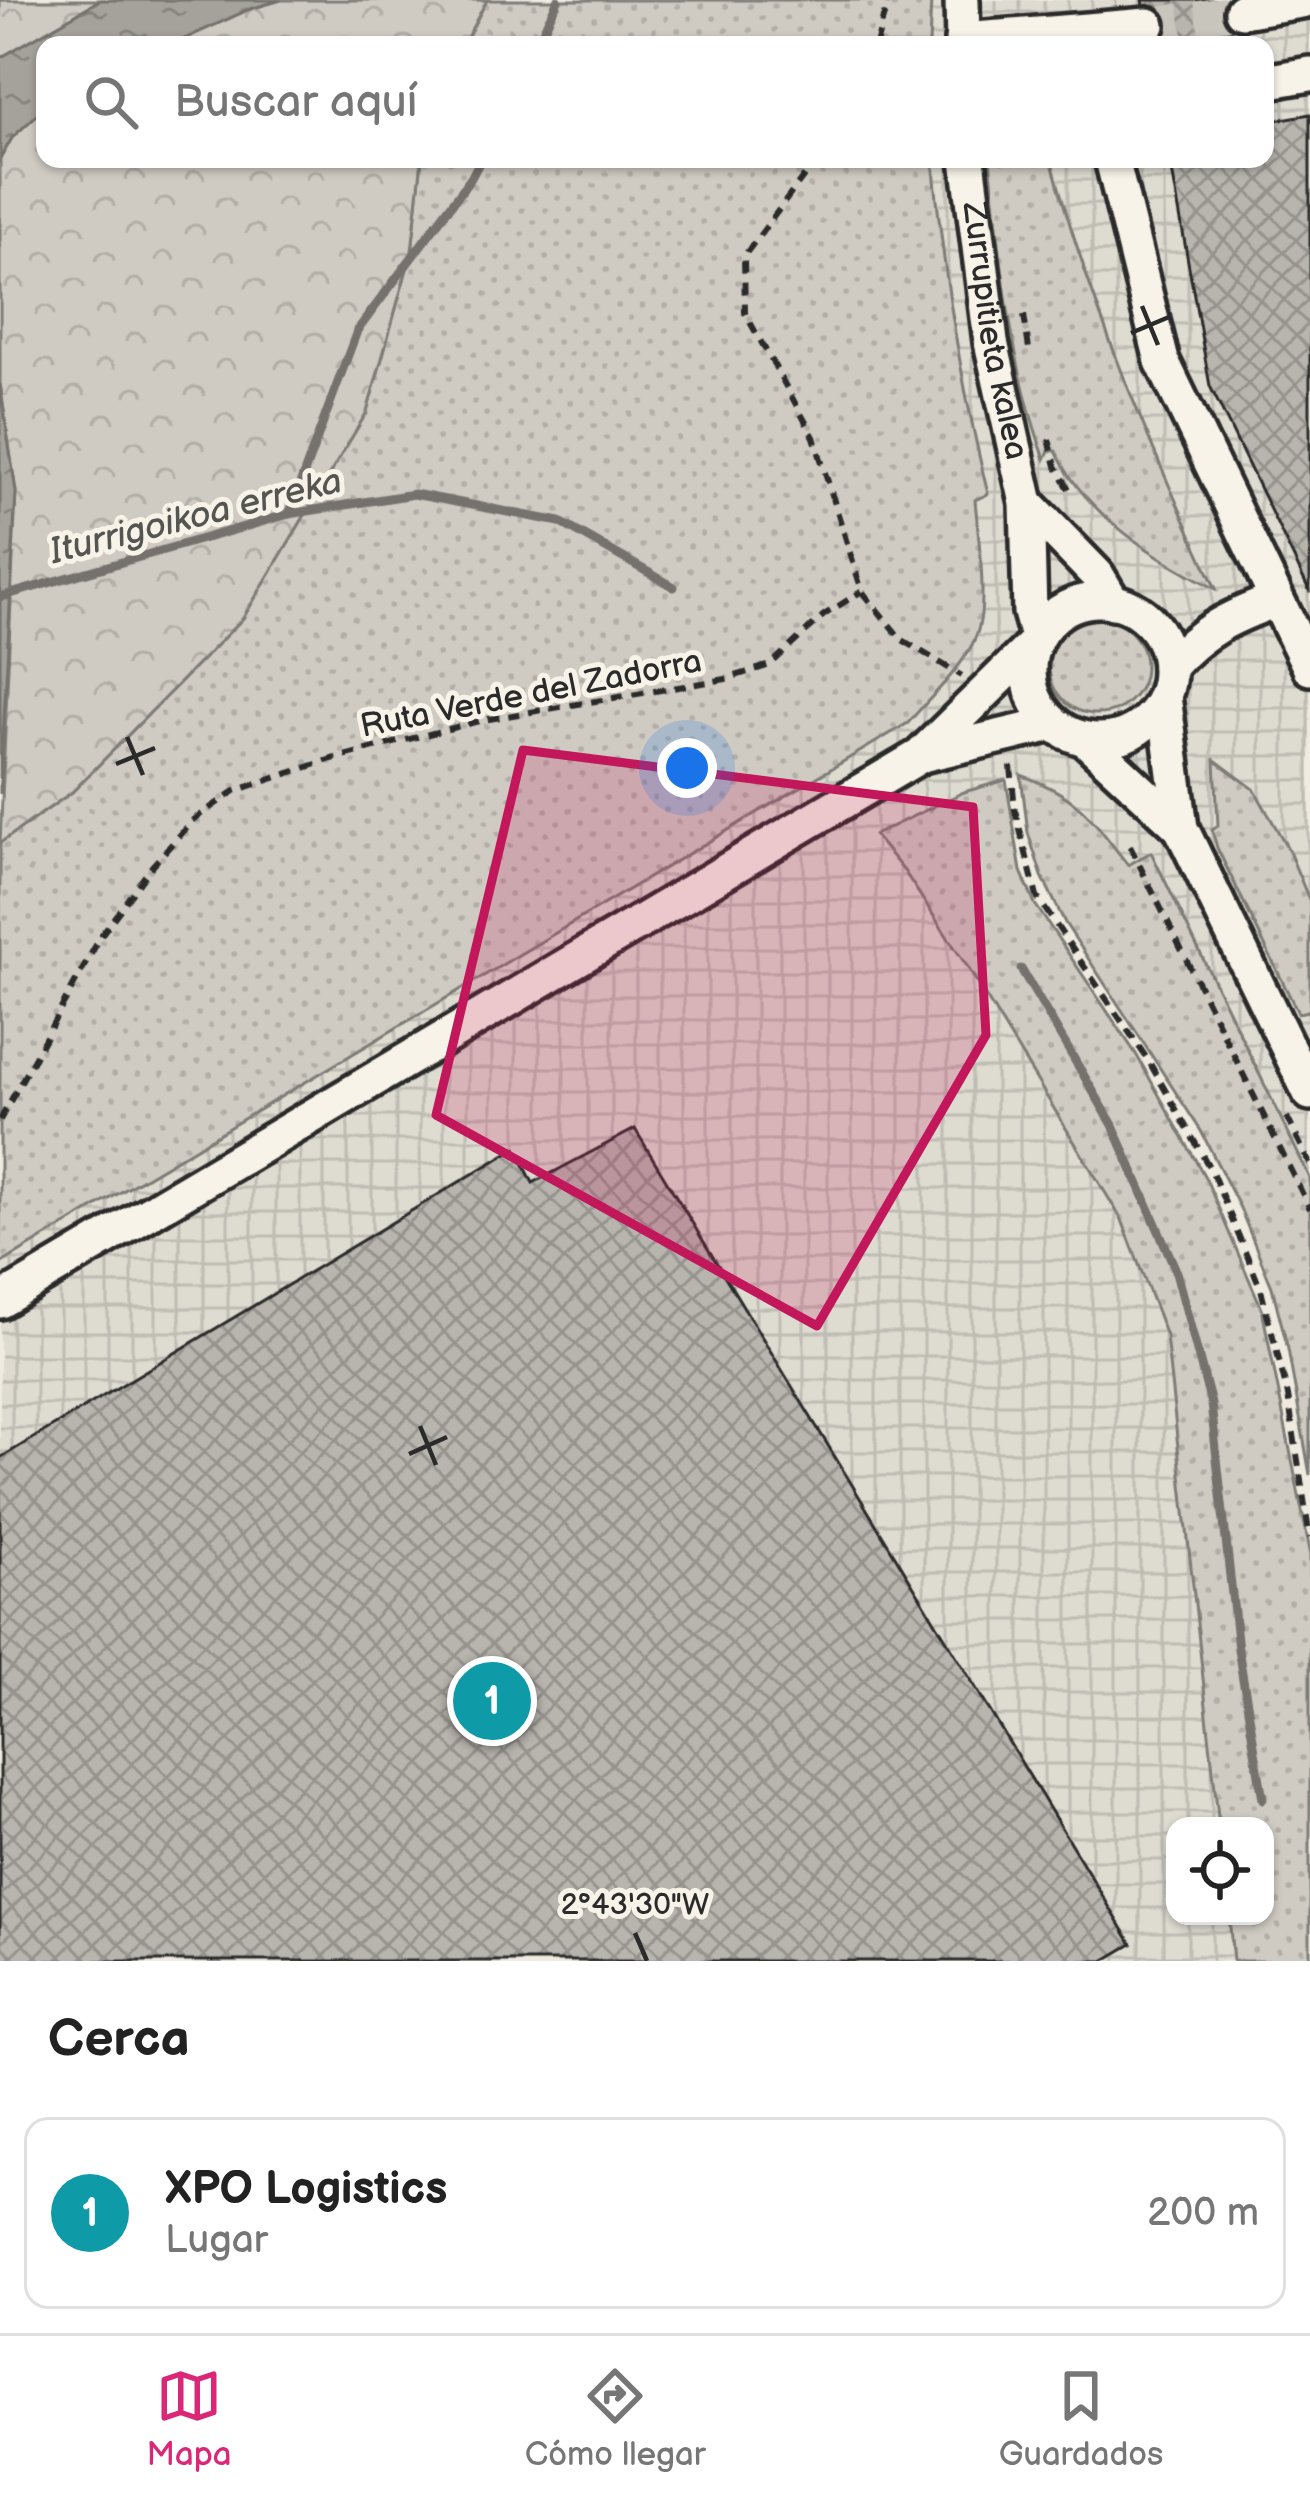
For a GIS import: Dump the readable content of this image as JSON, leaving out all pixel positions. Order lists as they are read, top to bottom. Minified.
{"streets":{"street":["Zurrupitieta kalea"],"path":["Ruta Verde del Zadorra"]},"water":["Iturrigoikoa erreka"],"page":{"search":"Buscar aquí","pins":"1","heading":"Cerca","list":[{"mark":"1","name":"XPO Logistics","note":"Lugar","value":"200 m"}],"nav":["Mapa","Cómo llegar","Guardados"]},"coordinates":["2°43'30\"W"]}
